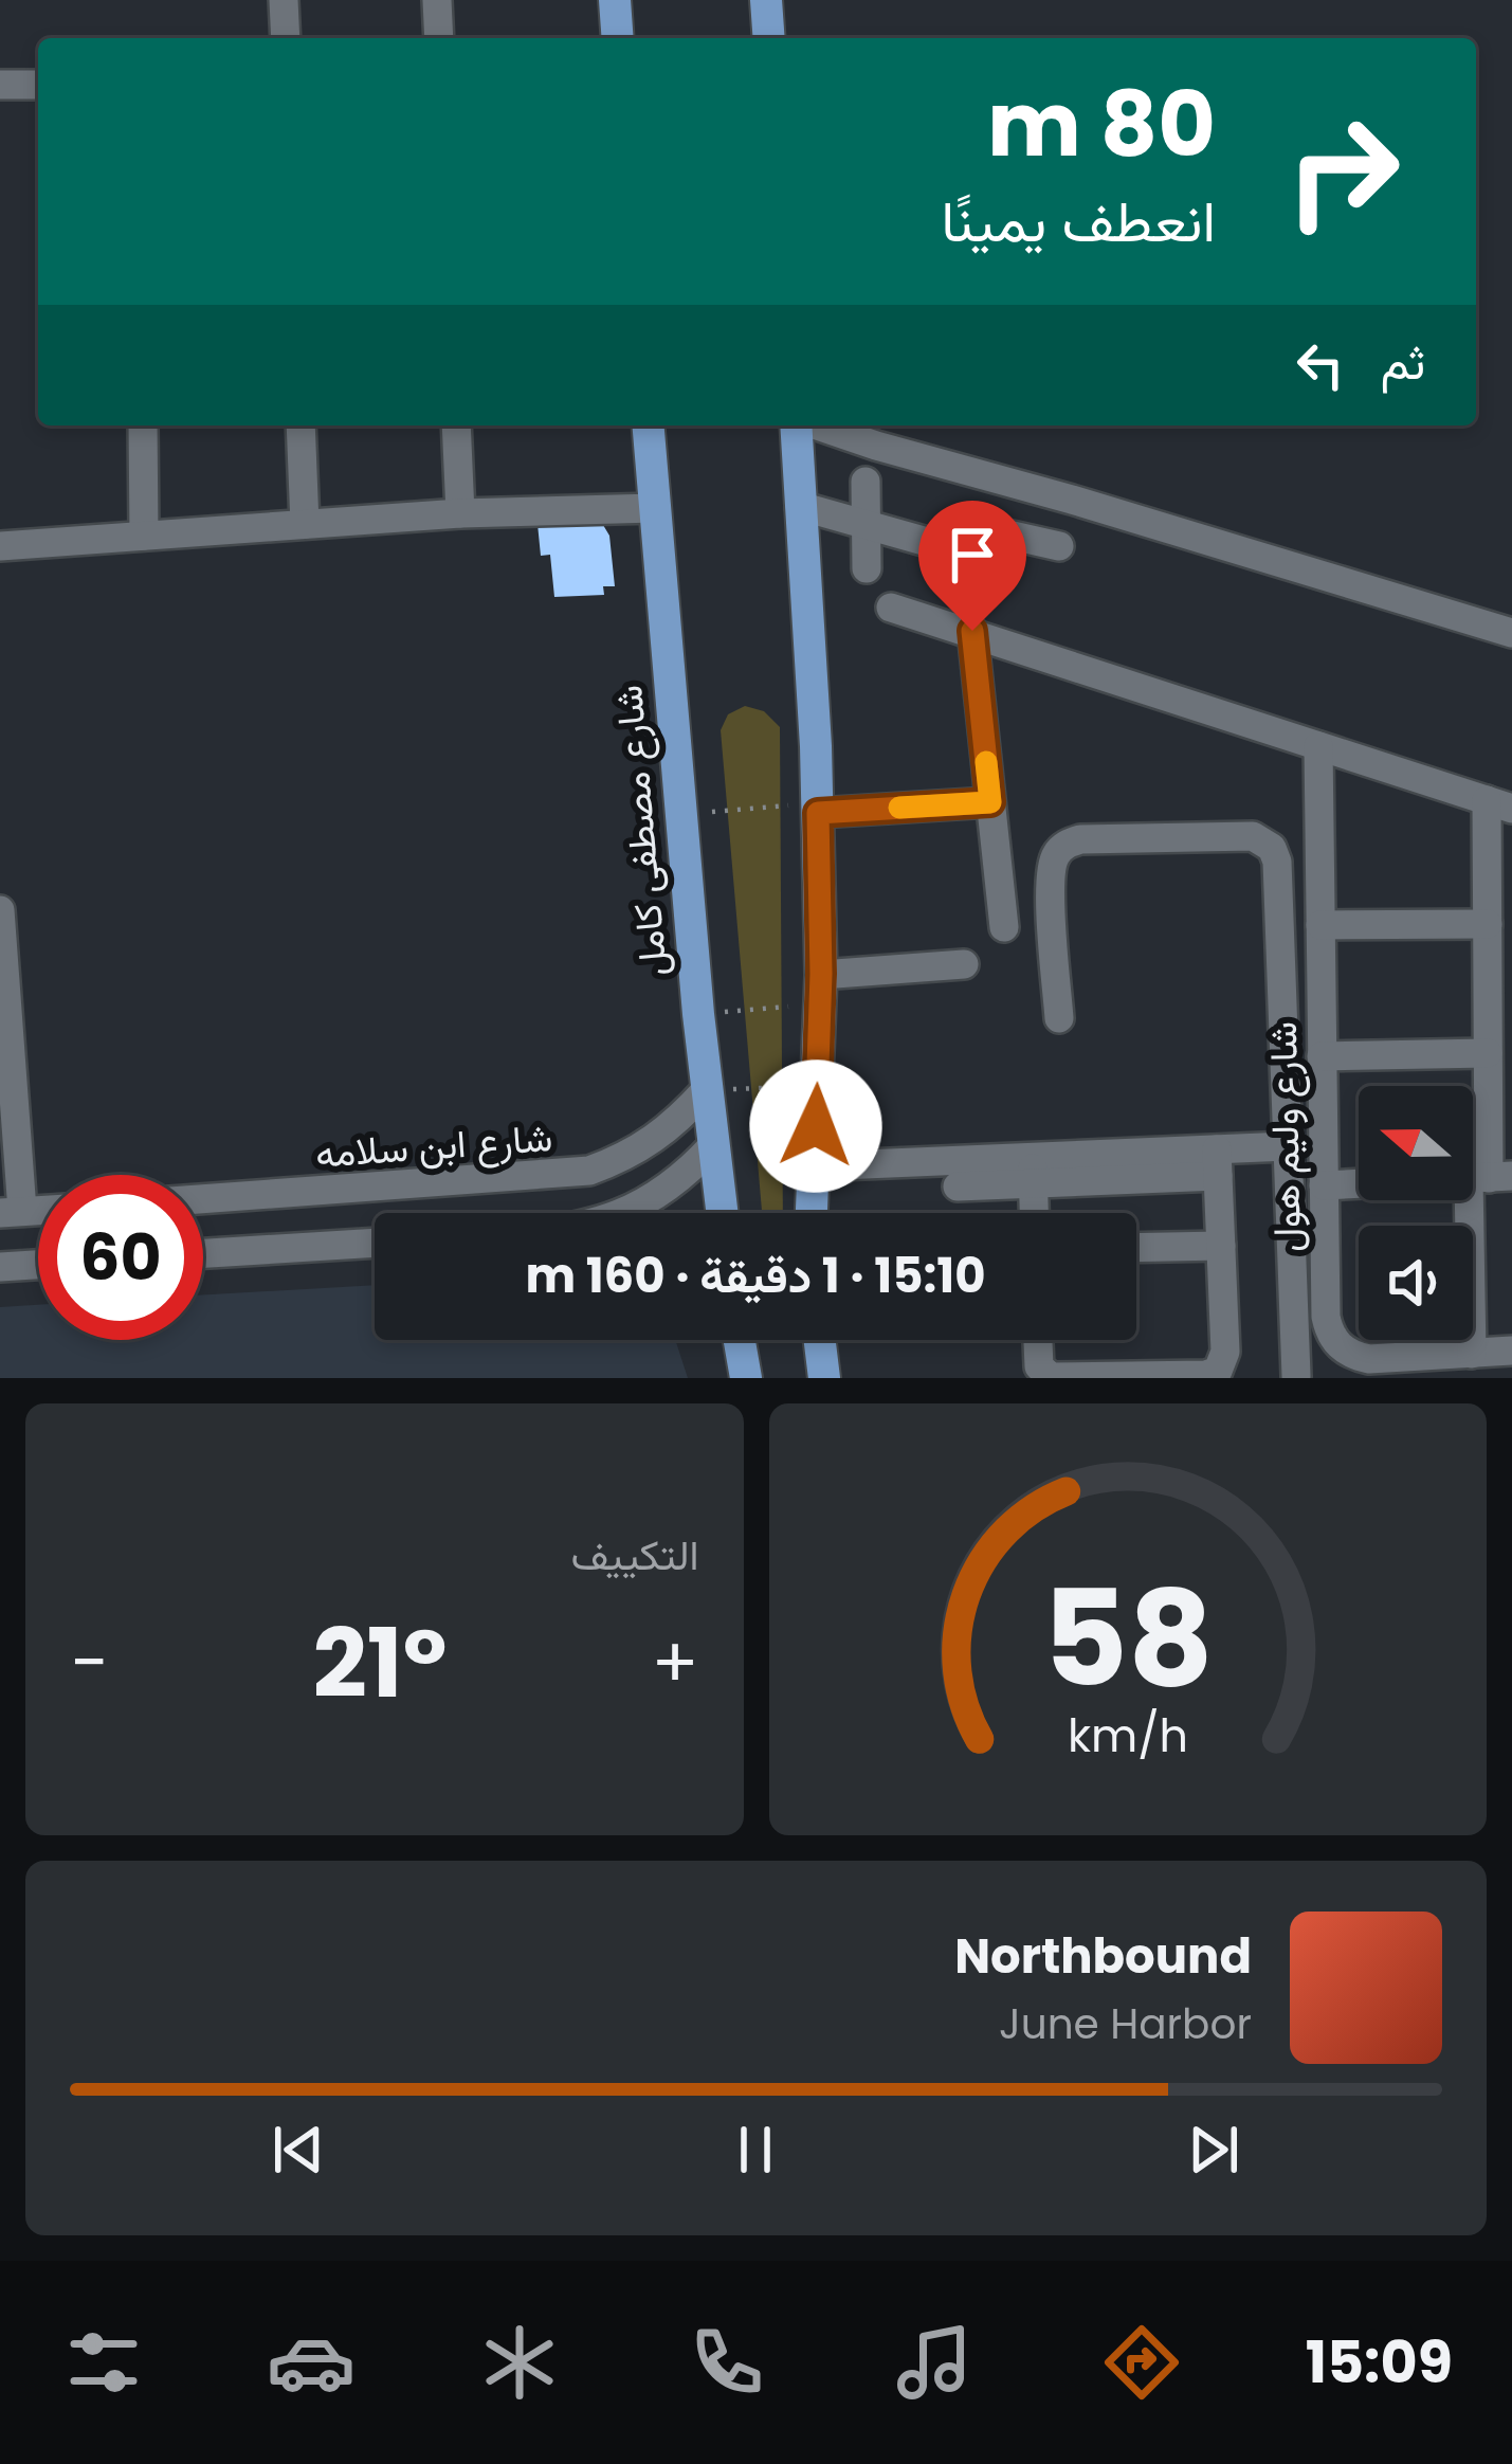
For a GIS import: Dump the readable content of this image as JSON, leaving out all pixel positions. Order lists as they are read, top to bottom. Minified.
{"streets":{"main road":["شارع مصطفى كامل"],"street":["شارع وليم هول","شارع ابن سلامه"]},"crossings":[["شارع مصطفى كامل","شارع ابن سلامه"]],"north":"left","page":{"turn":["80 m","انعطف يمينًا"],"then":"ثم","limit":"60","trip":"15:10 · 1 دقيقة · 160 m","tile":"التكييف","heat":["−","21°","+"],"song":["Northbound","June Harbor"],"tabs":"15:09","gauge":["58","km/h"]}}
